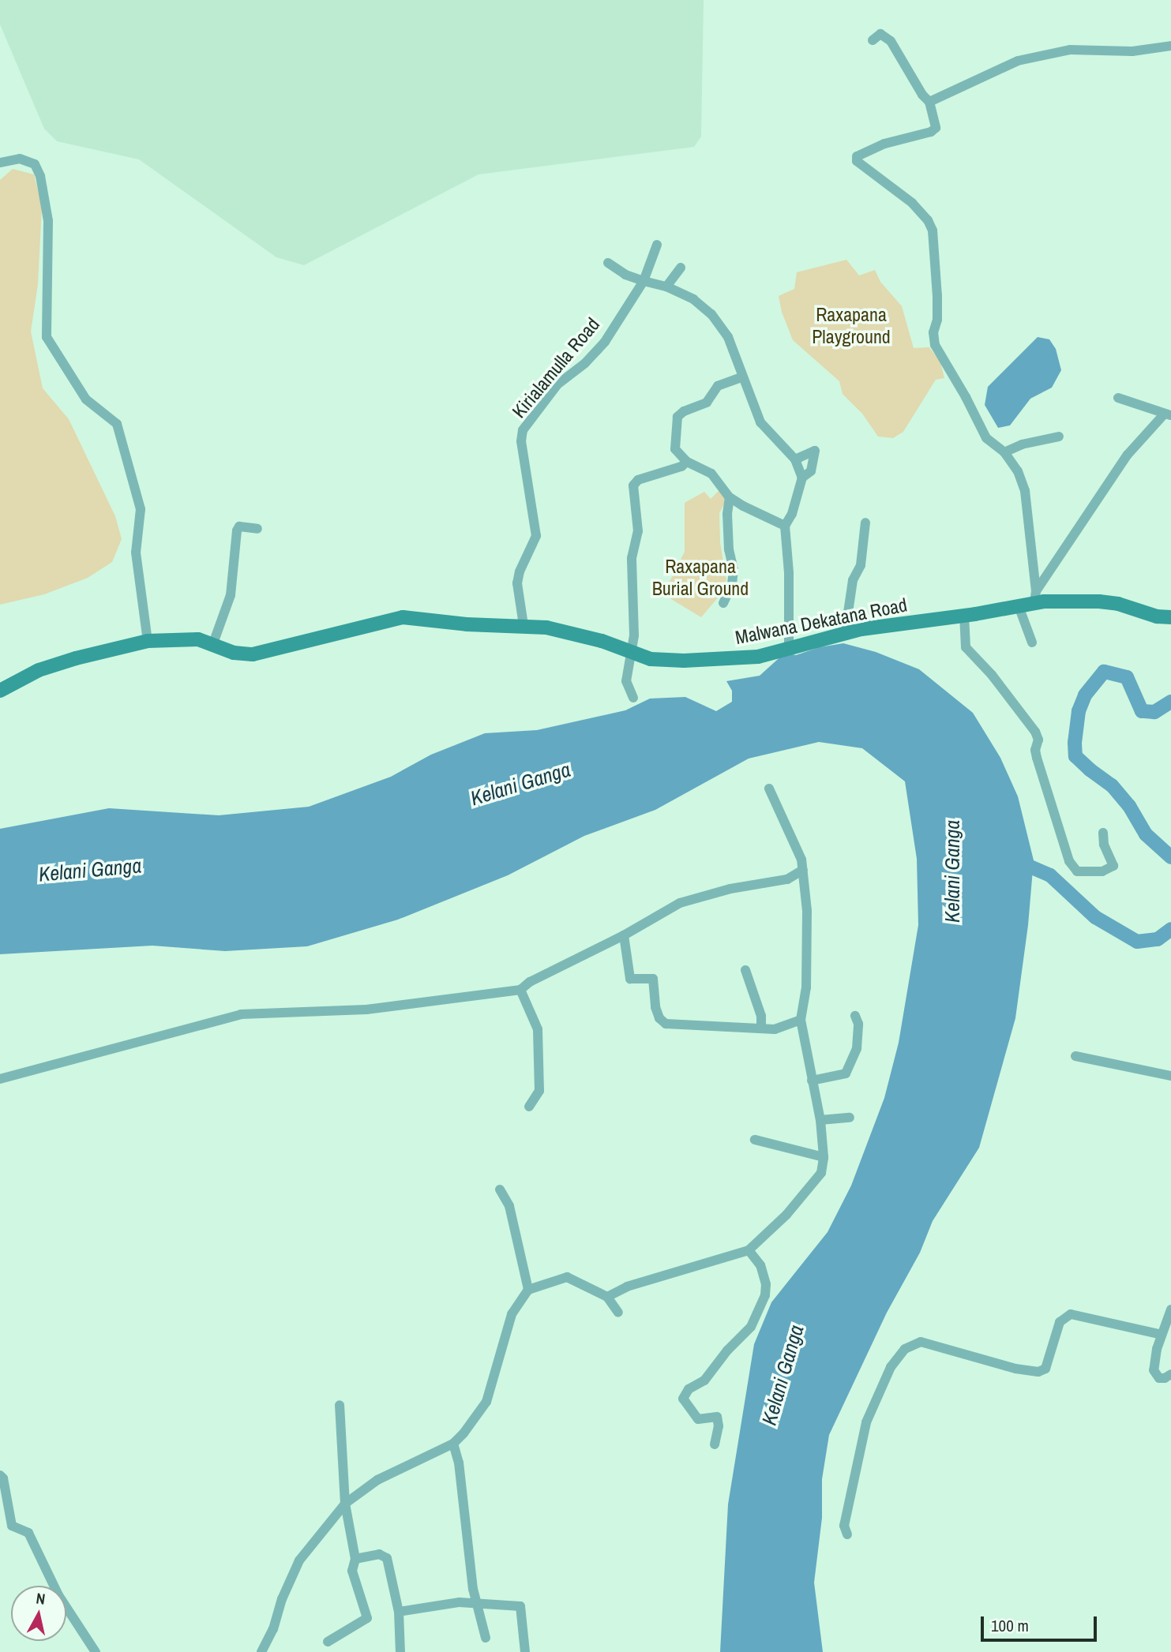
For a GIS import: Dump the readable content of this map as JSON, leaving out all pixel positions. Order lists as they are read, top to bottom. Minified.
{"streets":{"main road":["Malwana Dekatana Road"],"street":["Kirialamulla Road"]},"crossings":[["Kirialamulla Road","Malwana Dekatana Road"]],"water":["Kelani Ganga"],"parks":["Raxapana Playground","Raxapana Burial Ground"],"scale_bar":"100 m","north":"top"}
